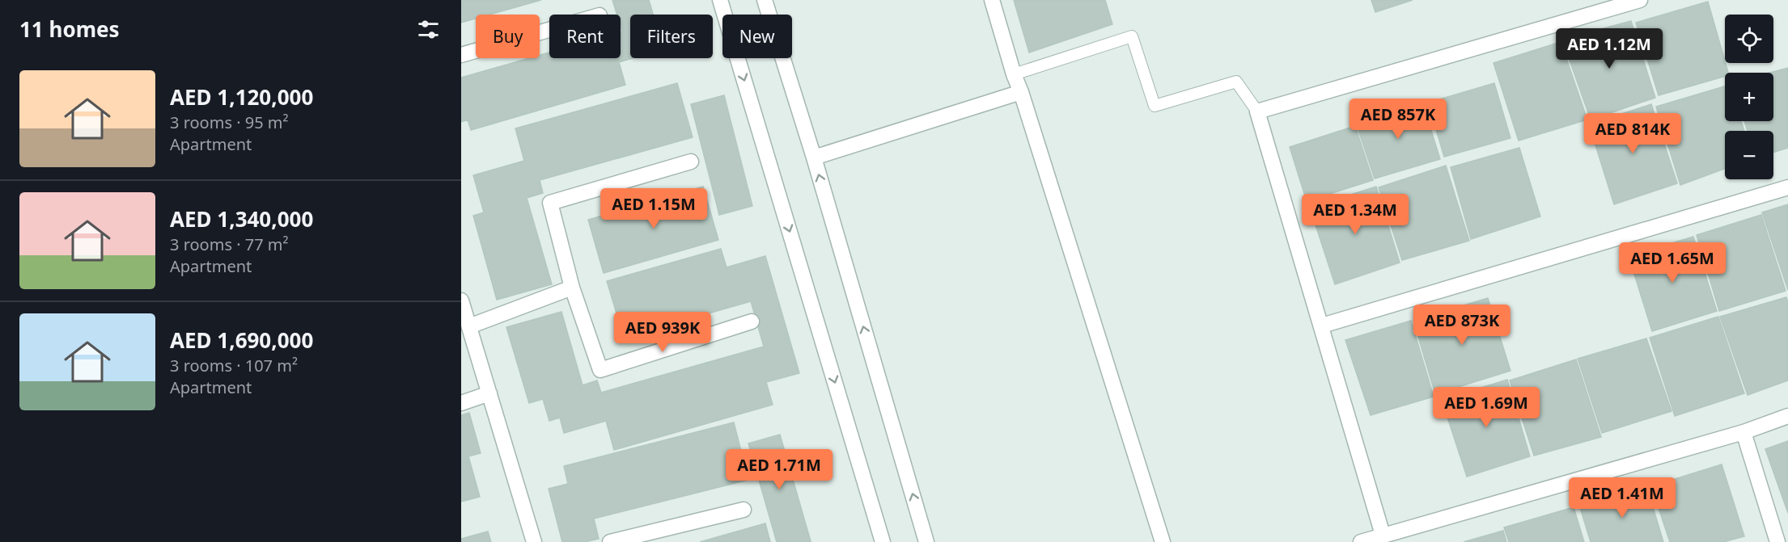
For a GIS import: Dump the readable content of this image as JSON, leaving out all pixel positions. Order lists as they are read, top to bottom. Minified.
{"page":{"heading":"11 homes","map_buttons":["+","−"],"chip":["Buy","Rent","Filters","New"],"price":["AED 1.12M","AED 857K","AED 814K","AED 1.15M","AED 1.34M","AED 1.65M","AED 873K","AED 939K","AED 1.69M","AED 1.71M","AED 1.41M"],"list":[{"name":"AED 1,120,000","note":"3 rooms · 95 m² · Apartment"},{"name":"AED 1,340,000","note":"3 rooms · 77 m² · Apartment"},{"name":"AED 1,690,000","note":"3 rooms · 107 m² · Apartment"}]}}
